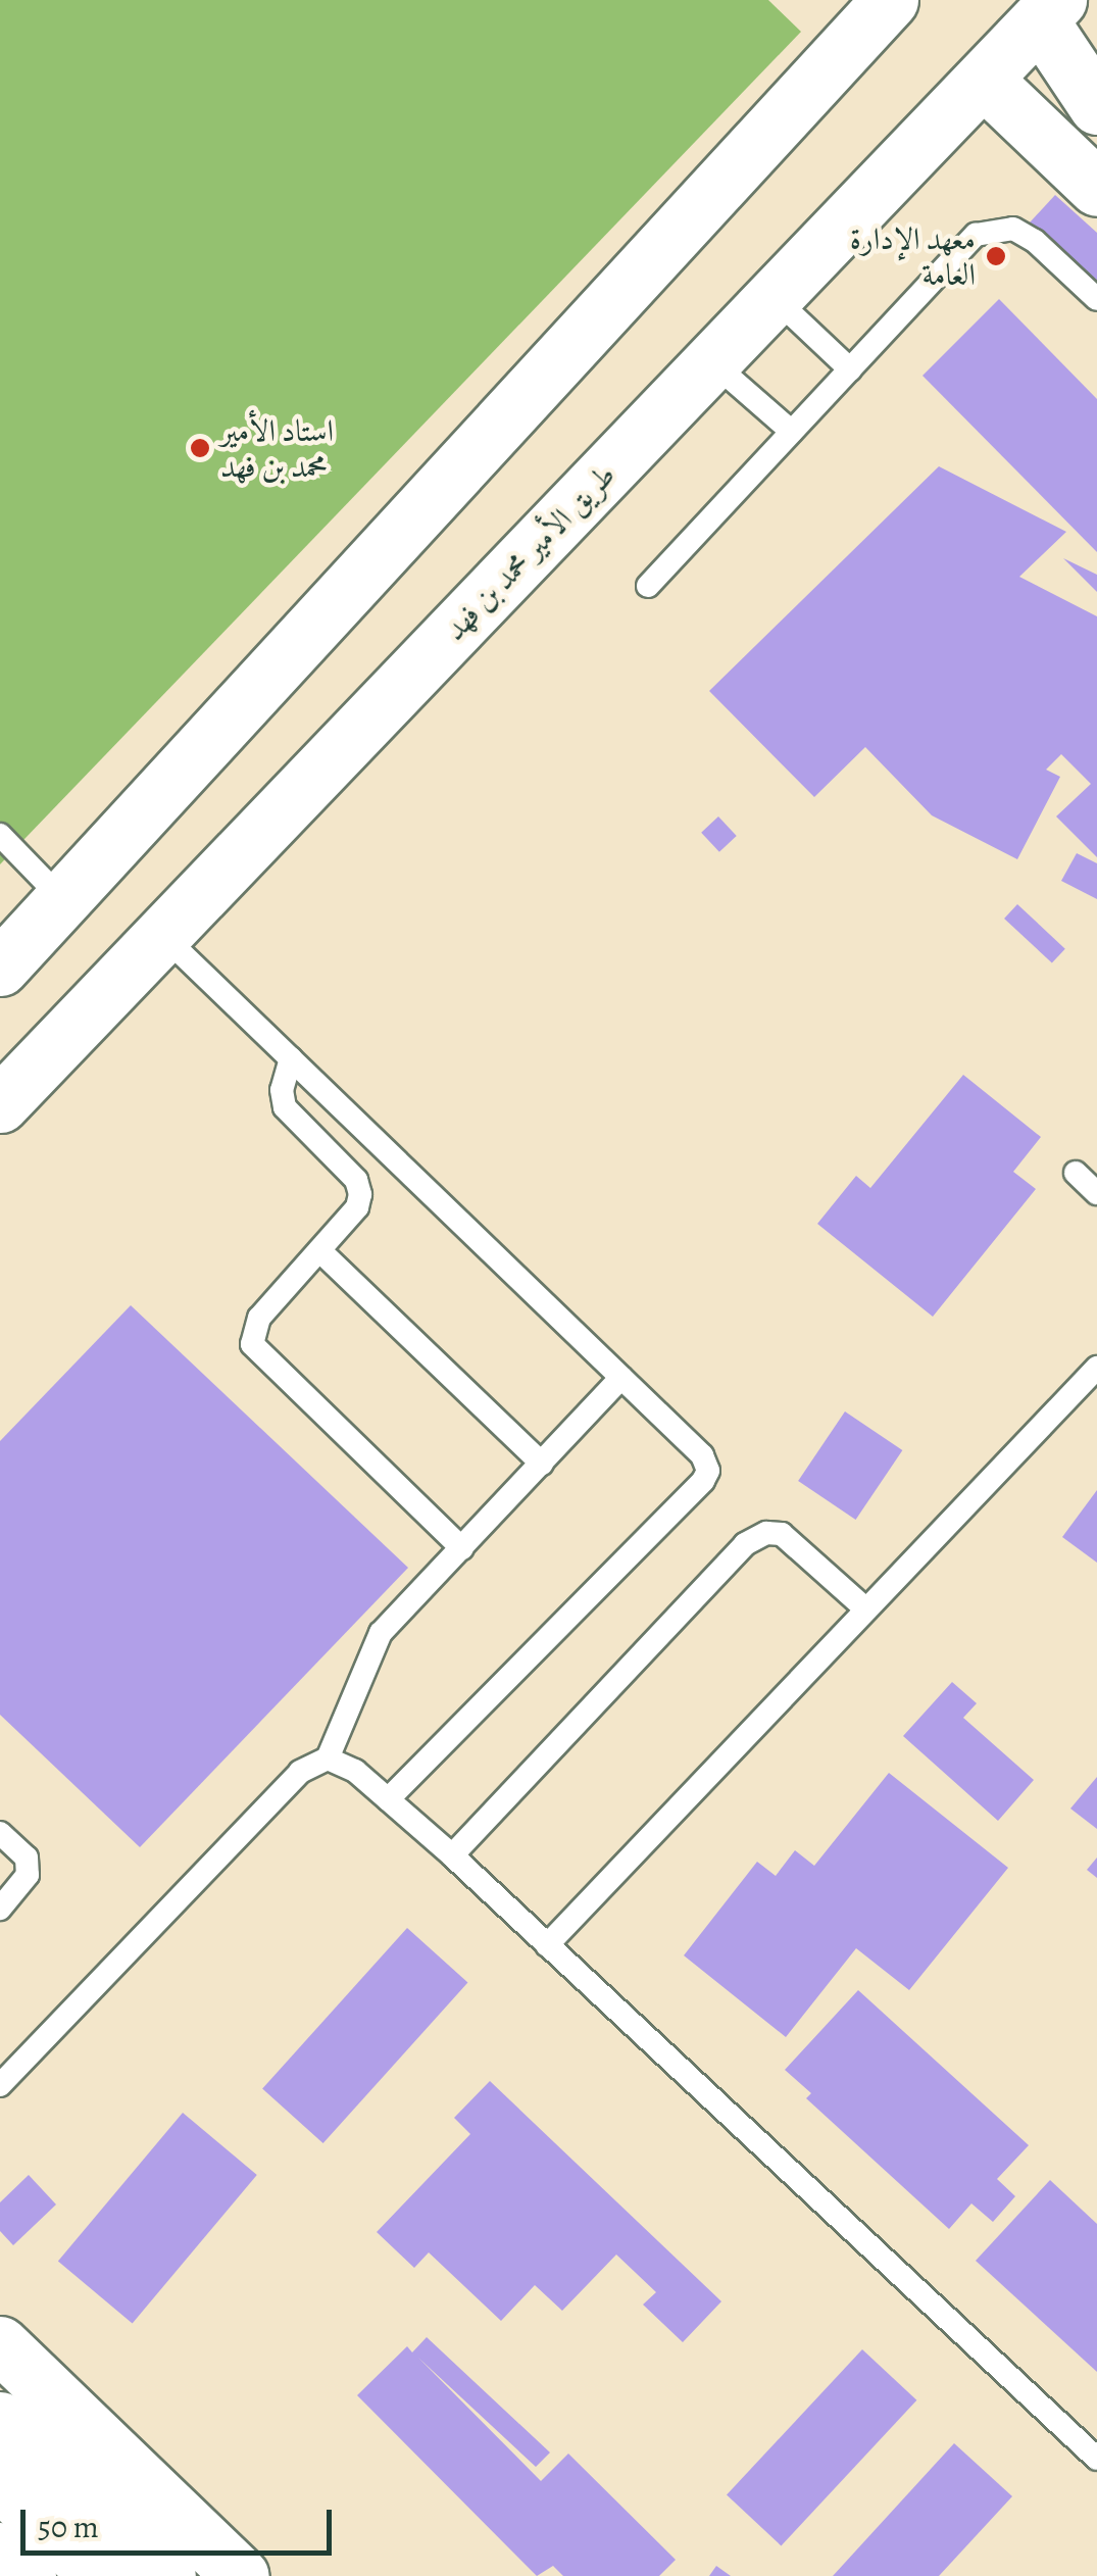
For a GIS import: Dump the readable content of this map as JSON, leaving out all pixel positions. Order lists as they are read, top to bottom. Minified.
{"streets":{"main road":["طريق الأمير محمد بن فهد"]},"places":["معهد الإدارة العامة","استاد الأمير محمد بن فهد"],"scale_bar":"50 m"}
